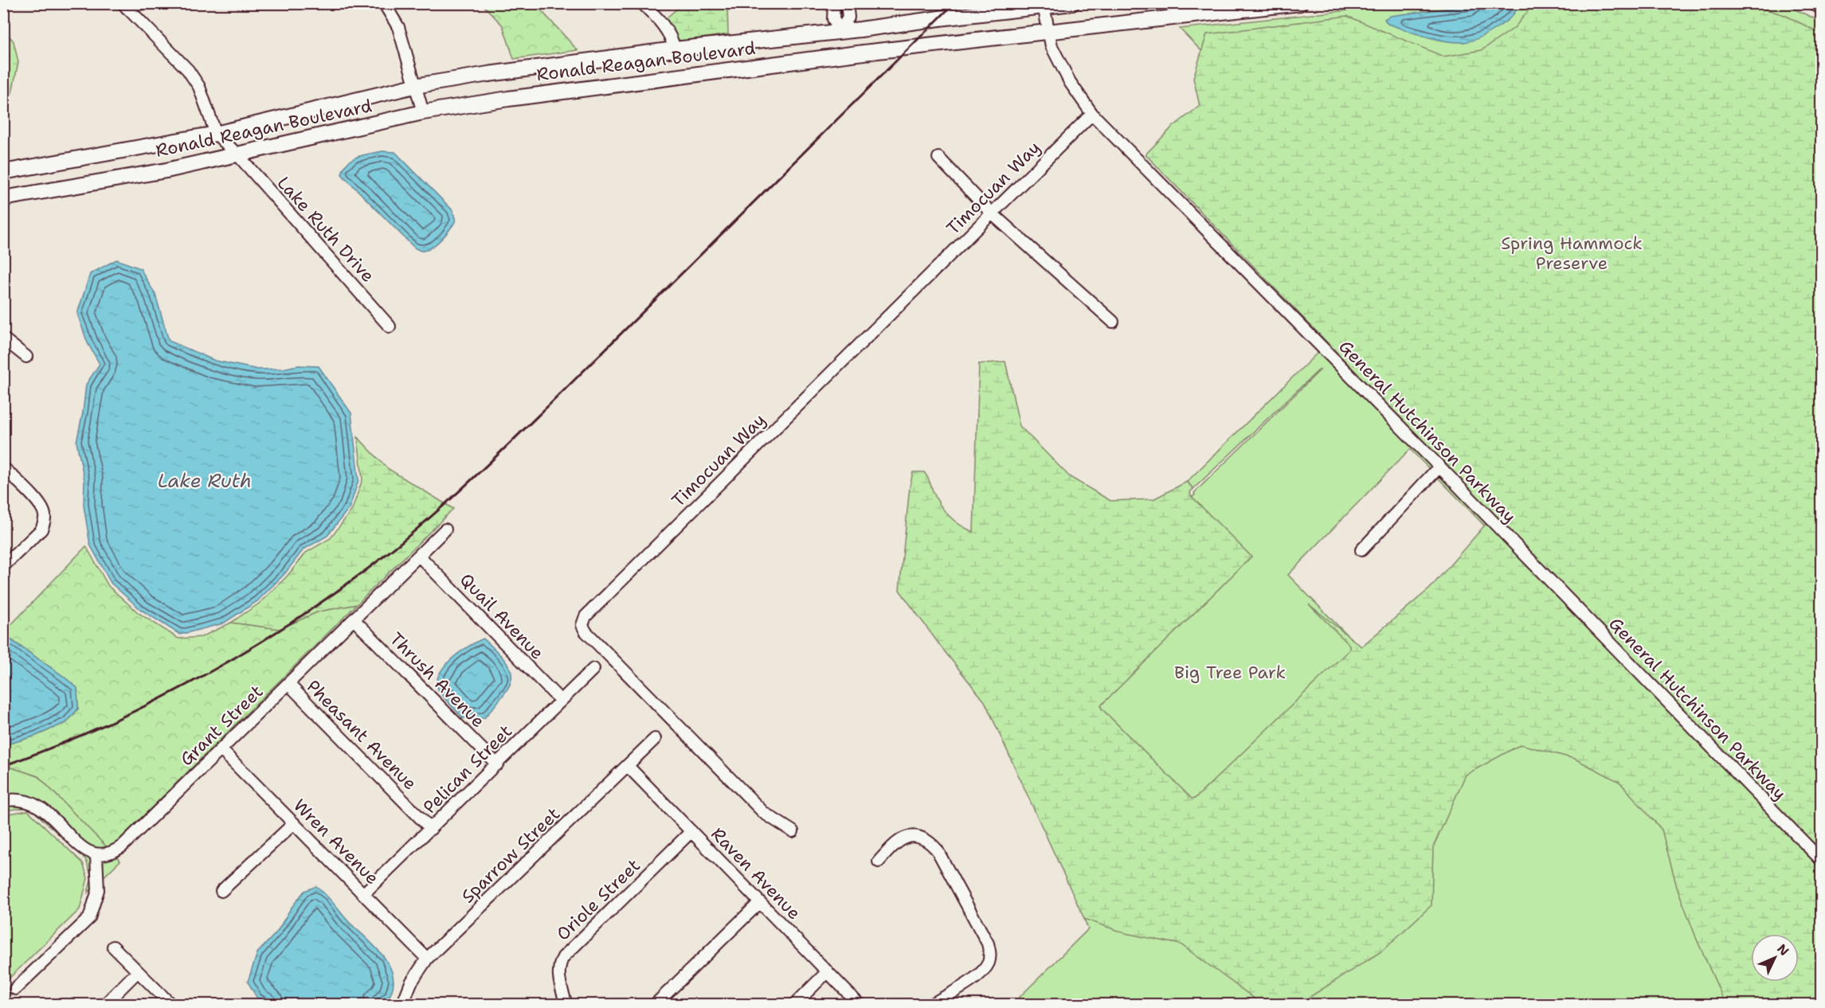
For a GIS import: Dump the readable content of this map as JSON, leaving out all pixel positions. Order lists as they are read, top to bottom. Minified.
{"streets":{"main road":["Ronald Reagan Boulevard"],"street":["Timocuan Way","Lake Ruth Drive","General Hutchinson Parkway","Quail Avenue","Thrush Avenue","Grant Street","Pheasant Avenue","Pelican Street","Wren Avenue","Sparrow Street","Raven Avenue","Oriole Street"]},"crossings":[["Ronald Reagan Boulevard","Lake Ruth Drive"],["Ronald Reagan Boulevard","General Hutchinson Parkway"],["Timocuan Way","General Hutchinson Parkway"],["Quail Avenue","Grant Street"],["Quail Avenue","Pelican Street"],["Thrush Avenue","Grant Street"],["Thrush Avenue","Pelican Street"],["Grant Street","Pheasant Avenue"],["Grant Street","Wren Avenue"],["Pheasant Avenue","Pelican Street"],["Pelican Street","Wren Avenue"],["Wren Avenue","Sparrow Street"],["Sparrow Street","Raven Avenue"],["Raven Avenue","Oriole Street"]],"water":["Lake Ruth"],"parks":["Spring Hammock Preserve","Big Tree Park"],"north":"top right"}
